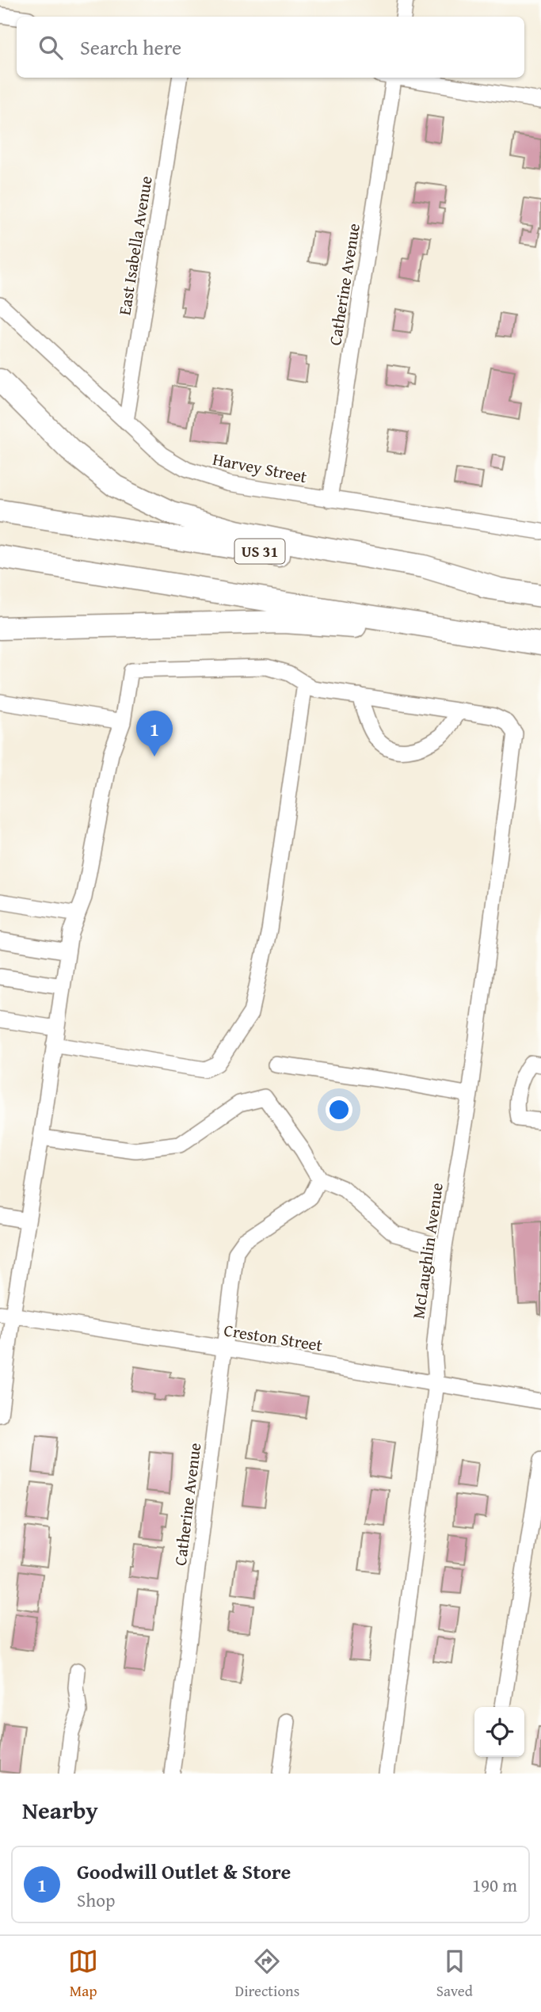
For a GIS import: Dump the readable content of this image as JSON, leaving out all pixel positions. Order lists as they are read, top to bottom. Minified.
{"streets":{"highway":["US 31"],"street":["East Isabella Avenue","Catherine Avenue","Harvey Street","McLaughlin Avenue","Creston Street"]},"crossings":[["East Isabella Avenue","Harvey Street"],["Catherine Avenue","Harvey Street"],["Catherine Avenue","Creston Street"],["McLaughlin Avenue","Creston Street"]],"page":{"search":"Search here","pins":"1","heading":"Nearby","list":[{"mark":"1","name":"Goodwill Outlet & Store","note":"Shop","value":"190 m"}],"nav":["Map","Directions","Saved"]}}
